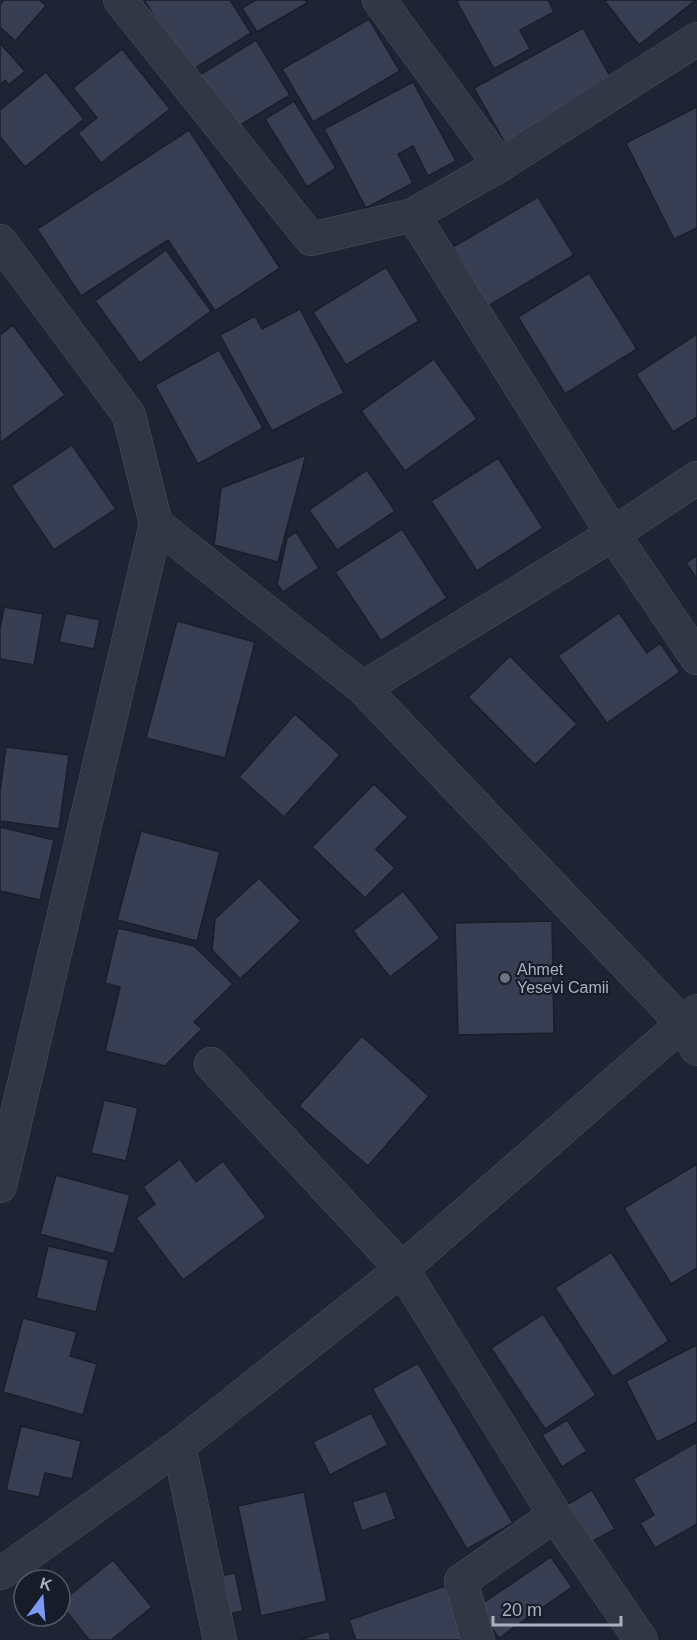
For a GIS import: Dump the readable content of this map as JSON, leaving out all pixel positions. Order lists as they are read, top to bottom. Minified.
{"places":["Ahmet Yesevi Camii"],"scale_bar":"20 m","north":"top"}
